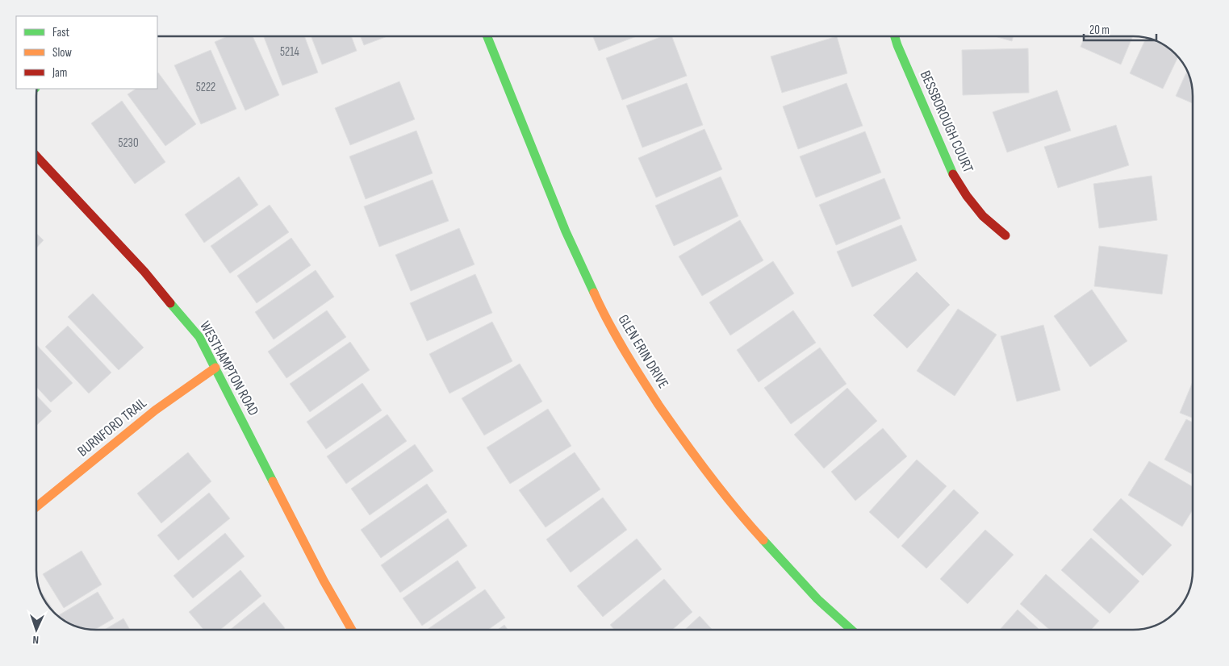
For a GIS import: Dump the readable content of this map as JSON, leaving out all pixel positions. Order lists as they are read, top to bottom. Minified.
{"streets":{"street":["BESSBOROUGH COURT","GLEN ERIN DRIVE","WESTHAMPTON ROAD","BURNFORD TRAIL"]},"crossings":[["WESTHAMPTON ROAD","BURNFORD TRAIL"]],"house_numbers":["5214","5222","5230"],"legend":["Fast","Slow","Jam"],"scale_bar":"20 m","north":"bottom"}
